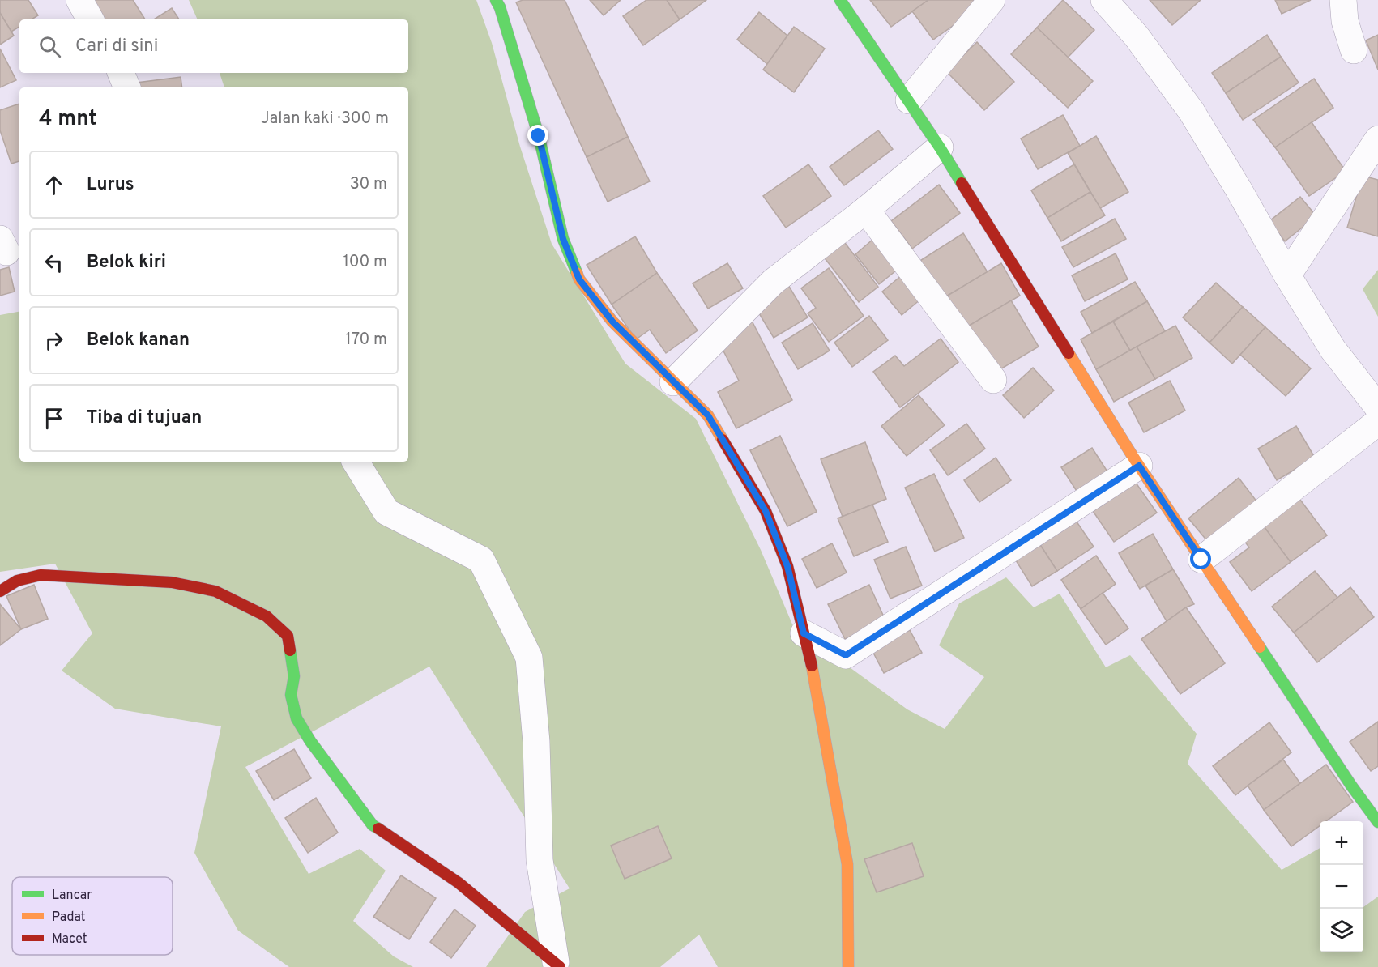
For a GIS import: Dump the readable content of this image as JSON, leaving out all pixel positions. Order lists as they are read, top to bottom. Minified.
{"legend":["Lancar","Padat","Macet"],"page":{"search":"Cari di sini","heading":["4 mnt","Jalan kaki · 300 m"],"list":[["Lurus","30 m"],["Belok kiri","100 m"],["Belok kanan","170 m"],"Tiba di tujuan"],"map_buttons":["+","−"]}}
